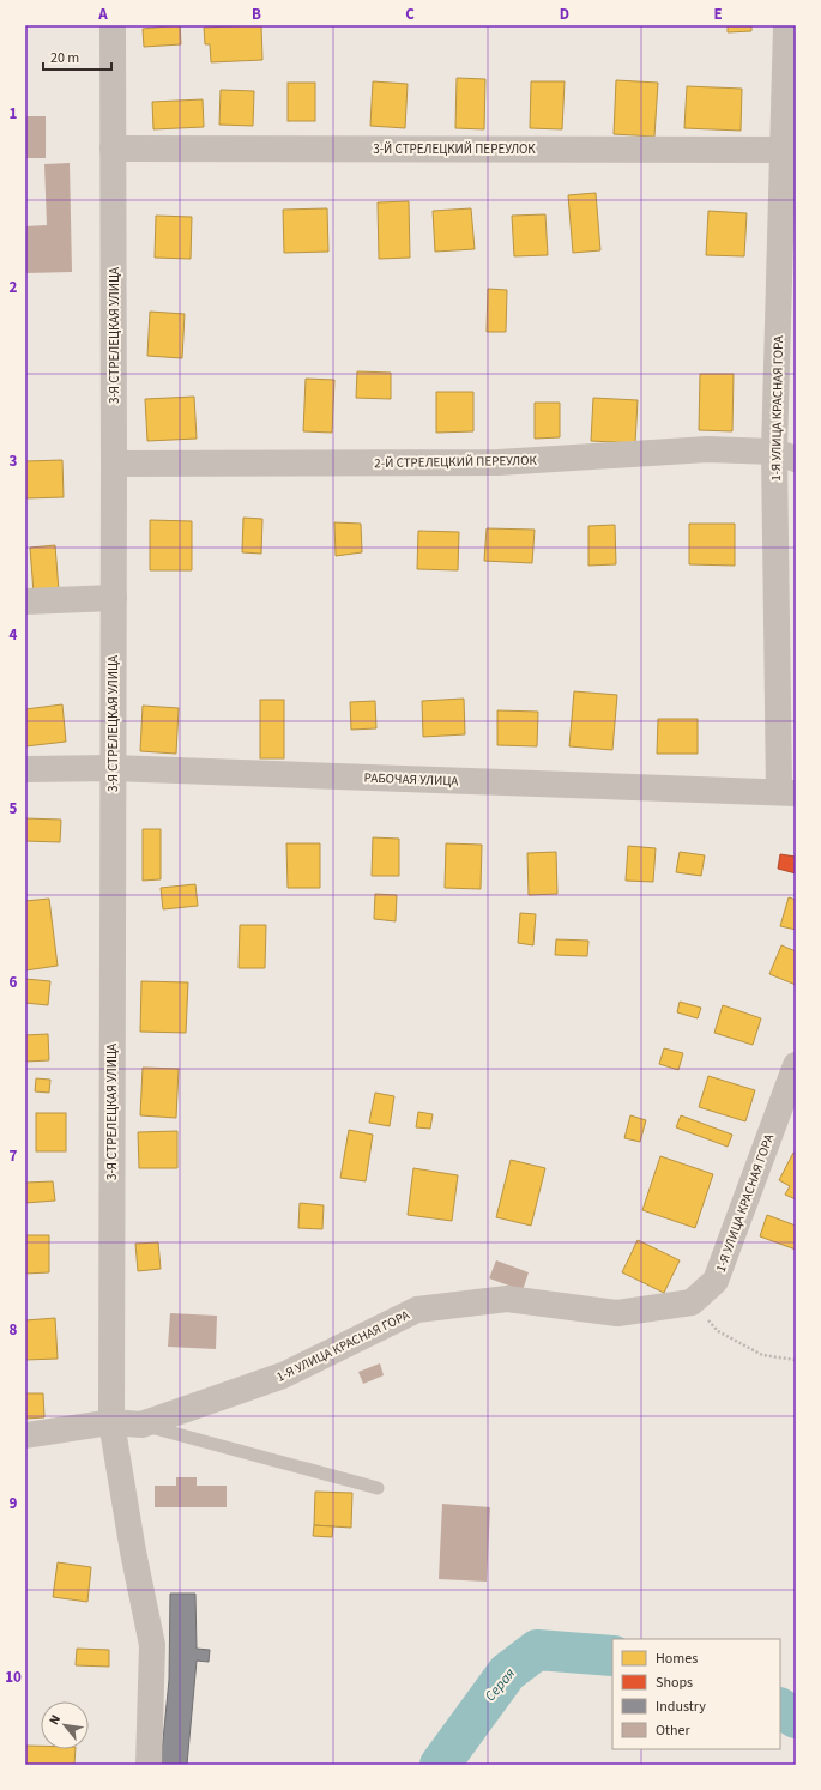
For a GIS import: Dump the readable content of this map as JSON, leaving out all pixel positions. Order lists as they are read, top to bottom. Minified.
{"streets":{"street":["3-Й СТРЕЛЕЦКИЙ ПЕРЕУЛОК","3-Я СТРЕЛЕЦКАЯ УЛИЦА","1-Я УЛИЦА КРАСНАЯ ГОРА","2-Й СТРЕЛЕЦКИЙ ПЕРЕУЛОК","РАБОЧАЯ УЛИЦА"]},"crossings":[["3-Й СТРЕЛЕЦКИЙ ПЕРЕУЛОК","3-Я СТРЕЛЕЦКАЯ УЛИЦА"],["3-Й СТРЕЛЕЦКИЙ ПЕРЕУЛОК","1-Я УЛИЦА КРАСНАЯ ГОРА"],["3-Я СТРЕЛЕЦКАЯ УЛИЦА","1-Я УЛИЦА КРАСНАЯ ГОРА"],["3-Я СТРЕЛЕЦКАЯ УЛИЦА","2-Й СТРЕЛЕЦКИЙ ПЕРЕУЛОК"],["3-Я СТРЕЛЕЦКАЯ УЛИЦА","РАБОЧАЯ УЛИЦА"],["1-Я УЛИЦА КРАСНАЯ ГОРА","2-Й СТРЕЛЕЦКИЙ ПЕРЕУЛОК"],["1-Я УЛИЦА КРАСНАЯ ГОРА","РАБОЧАЯ УЛИЦА"]],"water":["Серая"],"legend":["Homes","Shops","Industry","Other"],"scale_bar":"20 m","north":"top left","grid":{"columns":["A","B","C","D","E"],"rows":["1","2","3","4","5","6","7","8","9","10"]}}
